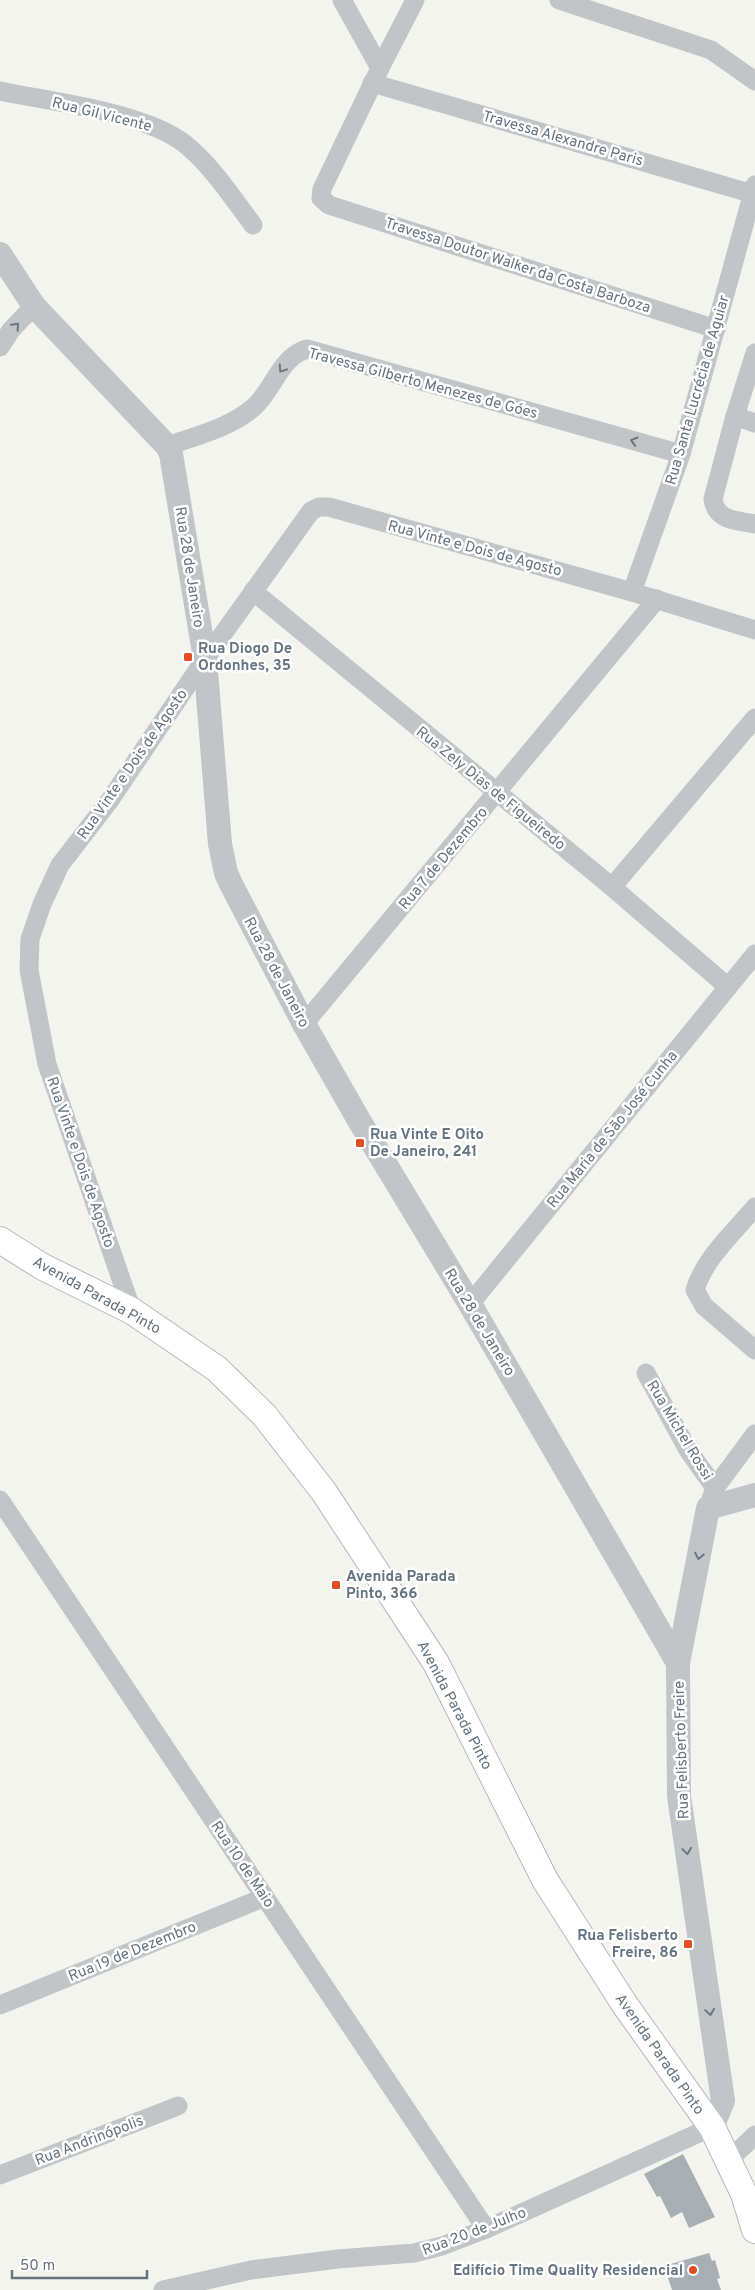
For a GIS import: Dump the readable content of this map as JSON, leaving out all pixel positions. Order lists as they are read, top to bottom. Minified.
{"streets":{"main road":["Avenida Parada Pinto"],"street":["Rua Gil Vicente","Travessa Alexandre Paris","Travessa Doutor Walker da Costa Barboza","Travessa Gilberto Menezes de Góes","Rua Santa Lucrécia de Aguiar","Rua Vinte e Dois de Agosto","Rua 28 de Janeiro","Rua Zely Dias de Figueiredo","Rua 7 de Dezembro","Rua Maria de São José Cunha","Rua Michel Rossi","Rua Felisberto Freire","Rua 10 de Maio","Rua 19 de Dezembro","Rua Andrinópolis","Rua 20 de Julho"]},"crossings":[["Travessa Alexandre Paris","Travessa Doutor Walker da Costa Barboza"],["Travessa Alexandre Paris","Rua Santa Lucrécia de Aguiar"],["Travessa Doutor Walker da Costa Barboza","Rua Santa Lucrécia de Aguiar"],["Travessa Gilberto Menezes de Góes","Rua Santa Lucrécia de Aguiar"],["Travessa Gilberto Menezes de Góes","Rua 28 de Janeiro"],["Rua Santa Lucrécia de Aguiar","Rua Vinte e Dois de Agosto"],["Rua Vinte e Dois de Agosto","Rua 28 de Janeiro"],["Rua Vinte e Dois de Agosto","Rua Zely Dias de Figueiredo"],["Rua Vinte e Dois de Agosto","Rua 7 de Dezembro"],["Rua Vinte e Dois de Agosto","Avenida Parada Pinto"],["Rua 28 de Janeiro","Rua 7 de Dezembro"],["Rua 28 de Janeiro","Rua Maria de São José Cunha"],["Rua 28 de Janeiro","Rua Felisberto Freire"],["Rua Zely Dias de Figueiredo","Rua 7 de Dezembro"],["Rua Zely Dias de Figueiredo","Rua Maria de São José Cunha"],["Avenida Parada Pinto","Rua Felisberto Freire"],["Avenida Parada Pinto","Rua 20 de Julho"],["Rua Michel Rossi","Rua Felisberto Freire"],["Rua Felisberto Freire","Rua 20 de Julho"],["Rua 10 de Maio","Rua 19 de Dezembro"],["Rua 10 de Maio","Rua 20 de Julho"]],"one_way":["Travessa Gilberto Menezes de Góes","Rua Felisberto Freire"],"places":{"transit":["Rua Diogo De Ordonhes, 35","Rua Vinte E Oito De Janeiro, 241","Avenida Parada Pinto, 366","Rua Felisberto Freire, 86"],"other":["Edifício Time Quality Residencial"]},"scale_bar":"50 m"}
